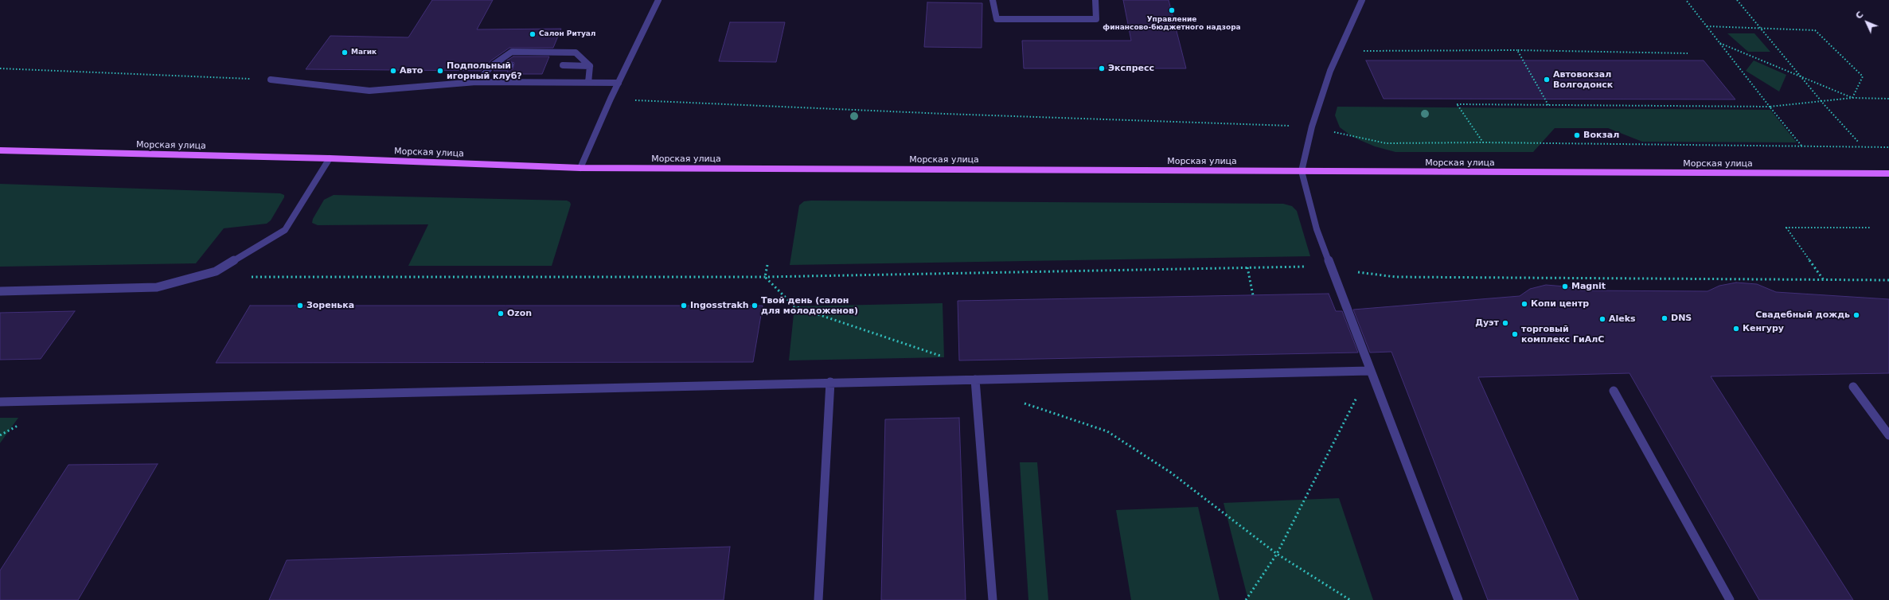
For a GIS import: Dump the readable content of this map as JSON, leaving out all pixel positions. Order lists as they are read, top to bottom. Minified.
{"streets":{"main road":["Морская улица"]},"places":["Управление финансово-бюджетного надзора","Салон Ритуал","Магик","Экспресс","Авто","Подпольный игорный клуб?","Автовокзал Волгодонск","Вокзал","Magnit","Копи центр","Зоренька","Ingosstrakh","Твой день (салон для молодоженов)","Ozon","Свадебный дождь","DNS","Aleks","Дуэт","Кенгуру","торговый комплекс ГиАлС"],"north":"top left"}
